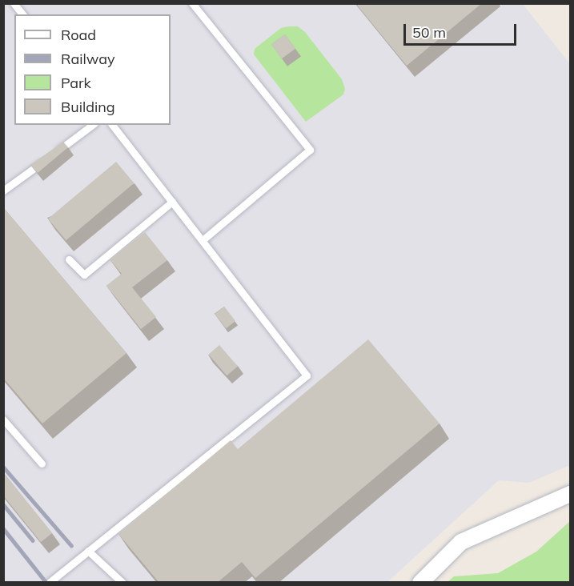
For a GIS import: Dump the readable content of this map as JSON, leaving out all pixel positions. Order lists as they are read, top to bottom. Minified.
{"legend":["Road","Railway","Park","Building"],"scale_bar":"50 m"}
